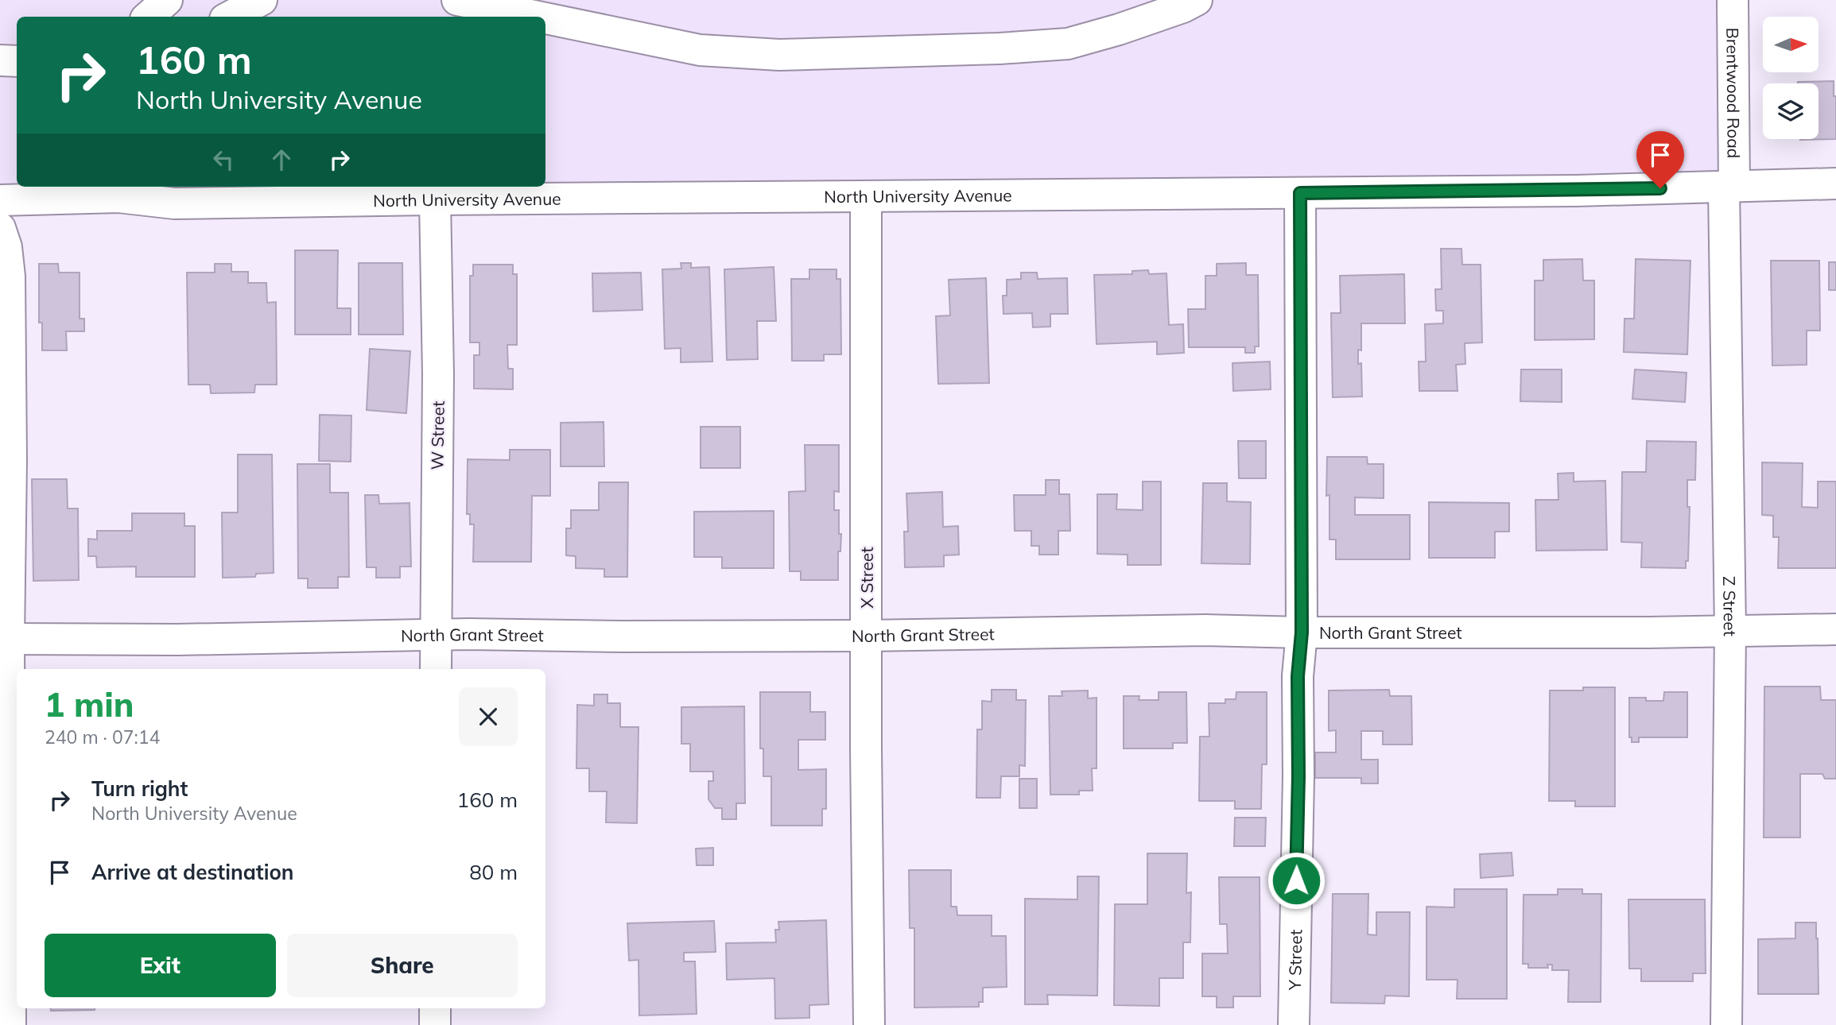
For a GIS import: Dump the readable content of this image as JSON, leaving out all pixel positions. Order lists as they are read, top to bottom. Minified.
{"streets":{"street":["Brentwood Road","North University Avenue","W Street","X Street","Z Street","North Grant Street","Y Street"]},"crossings":[["Brentwood Road","North University Avenue"],["Brentwood Road","Z Street"],["North University Avenue","W Street"],["North University Avenue","X Street"],["North University Avenue","Z Street"],["North University Avenue","Y Street"],["W Street","North Grant Street"],["X Street","North Grant Street"],["Z Street","North Grant Street"],["North Grant Street","Y Street"]],"north":"right","page":{"turn":["160 m","North University Avenue"],"heading":["1 min","240 m · 07:14"],"list":[{"name":"Turn right","note":"North University Avenue","value":"160 m"},{"name":"Arrive at destination","value":"80 m"}],"buttons":["Exit","Share"]}}
